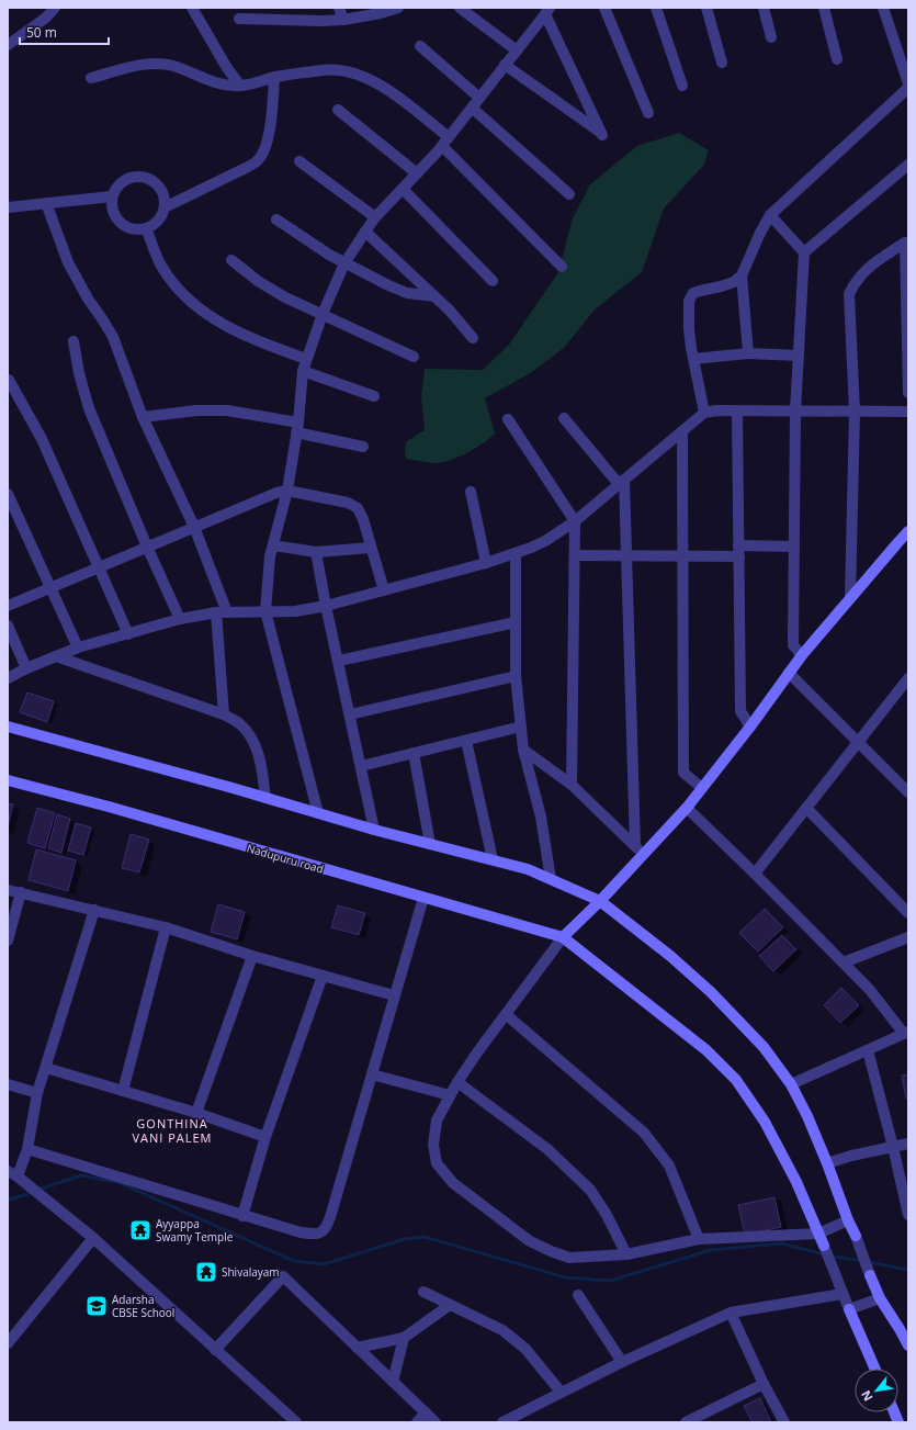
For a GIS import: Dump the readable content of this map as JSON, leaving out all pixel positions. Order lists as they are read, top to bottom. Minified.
{"streets":{"street":["Nadupuru road"]},"districts":["GONTHINA VANI PALEM"],"places":{"temple":["Ayyappa Swamy Temple","Shivalayam"],"school or university":["Adarsha CBSE School"]},"scale_bar":"50 m","north":"bottom left"}
